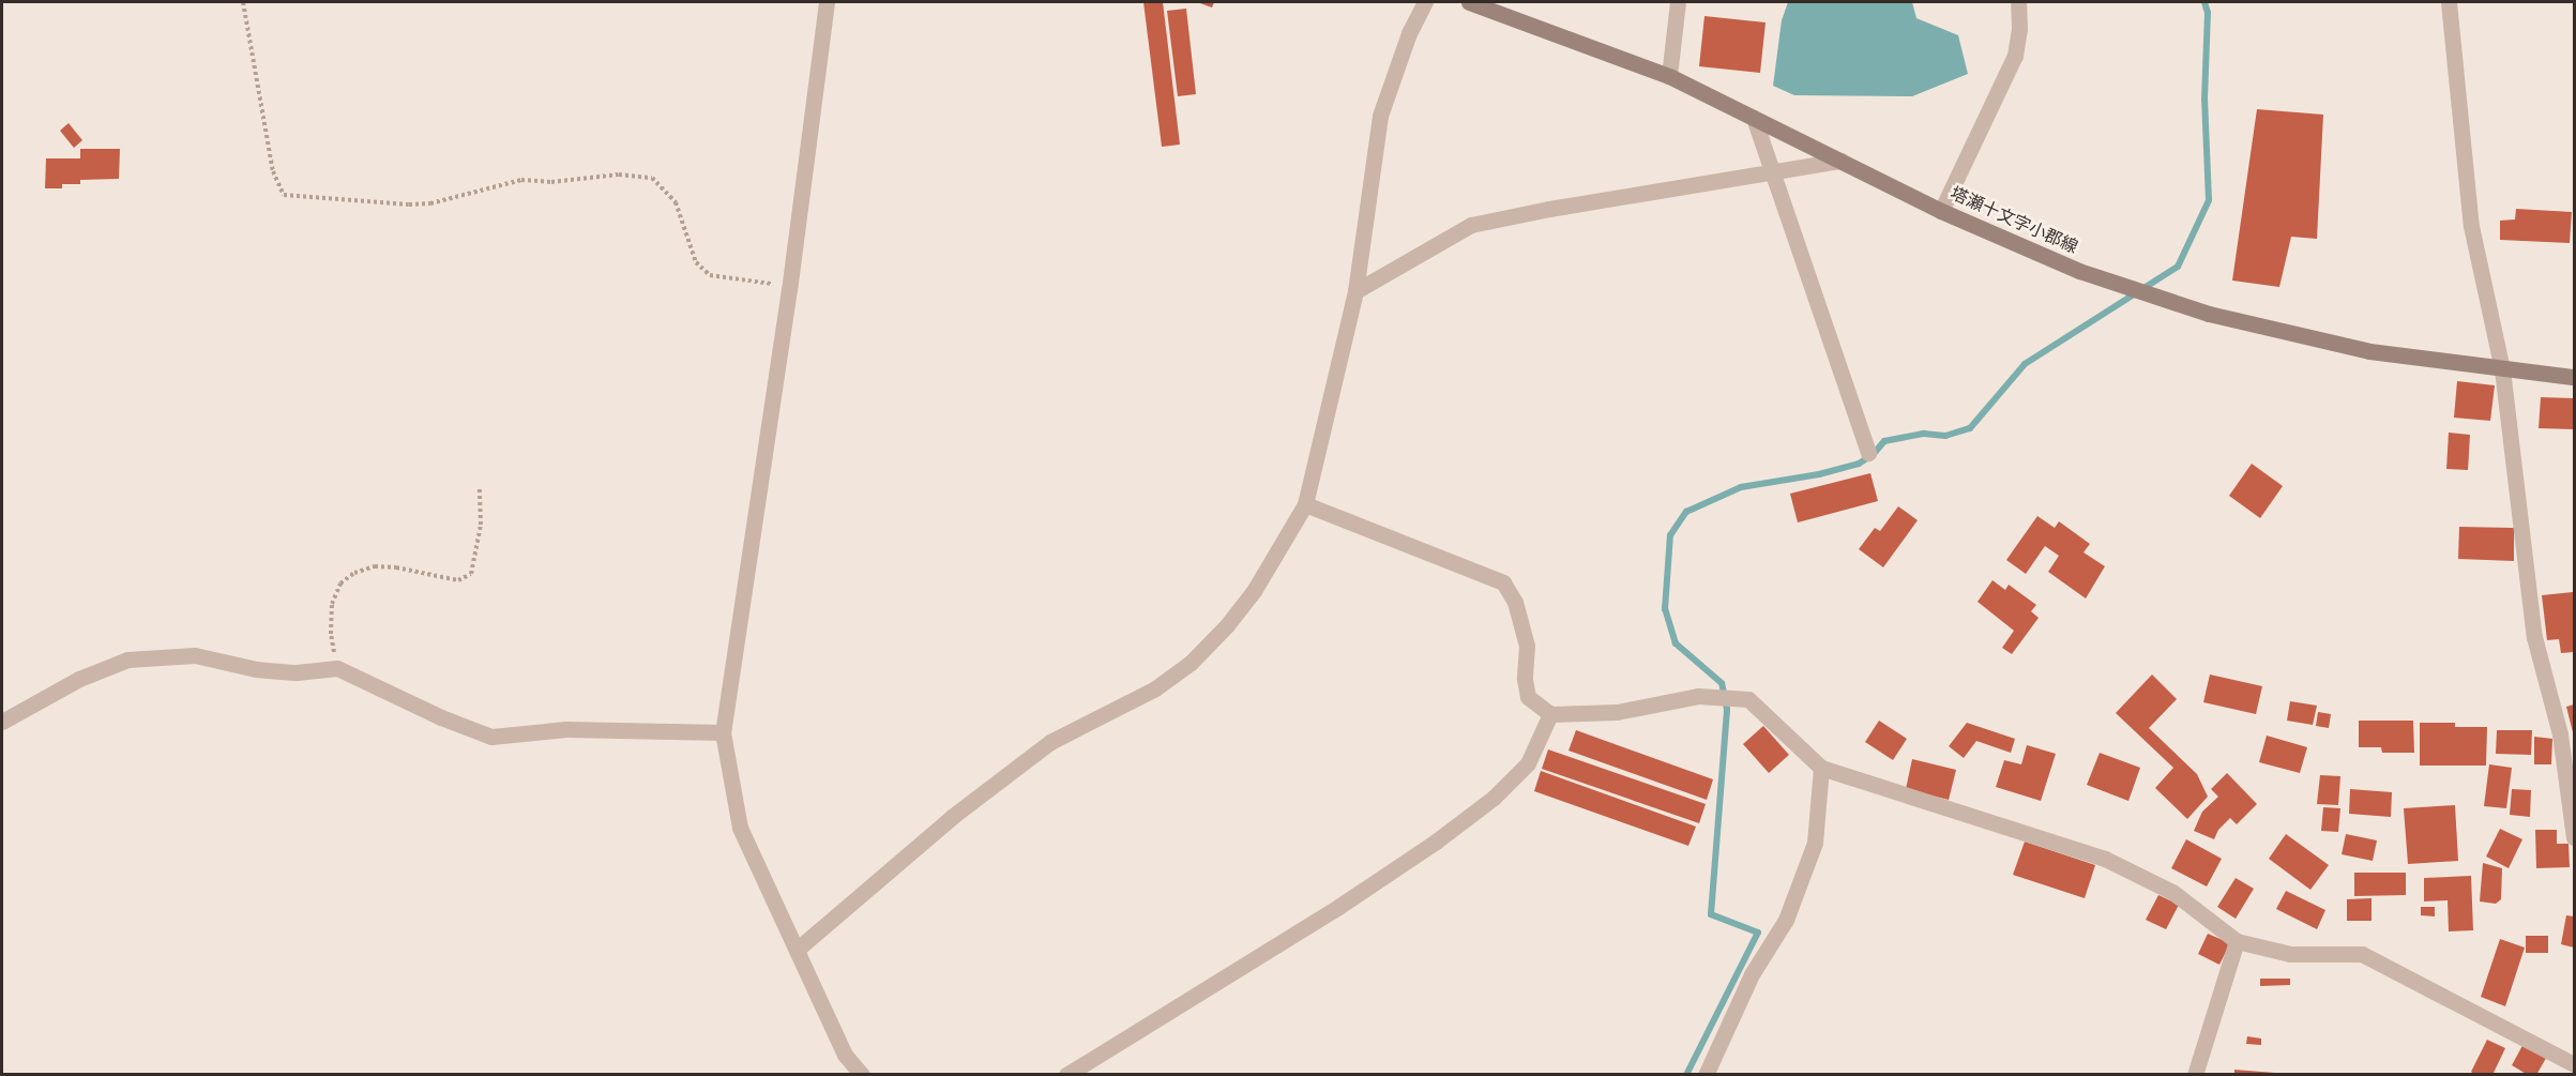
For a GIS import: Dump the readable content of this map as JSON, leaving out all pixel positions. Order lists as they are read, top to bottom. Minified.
{"streets":{"main road":["塔瀬十文字小郡線"]}}
